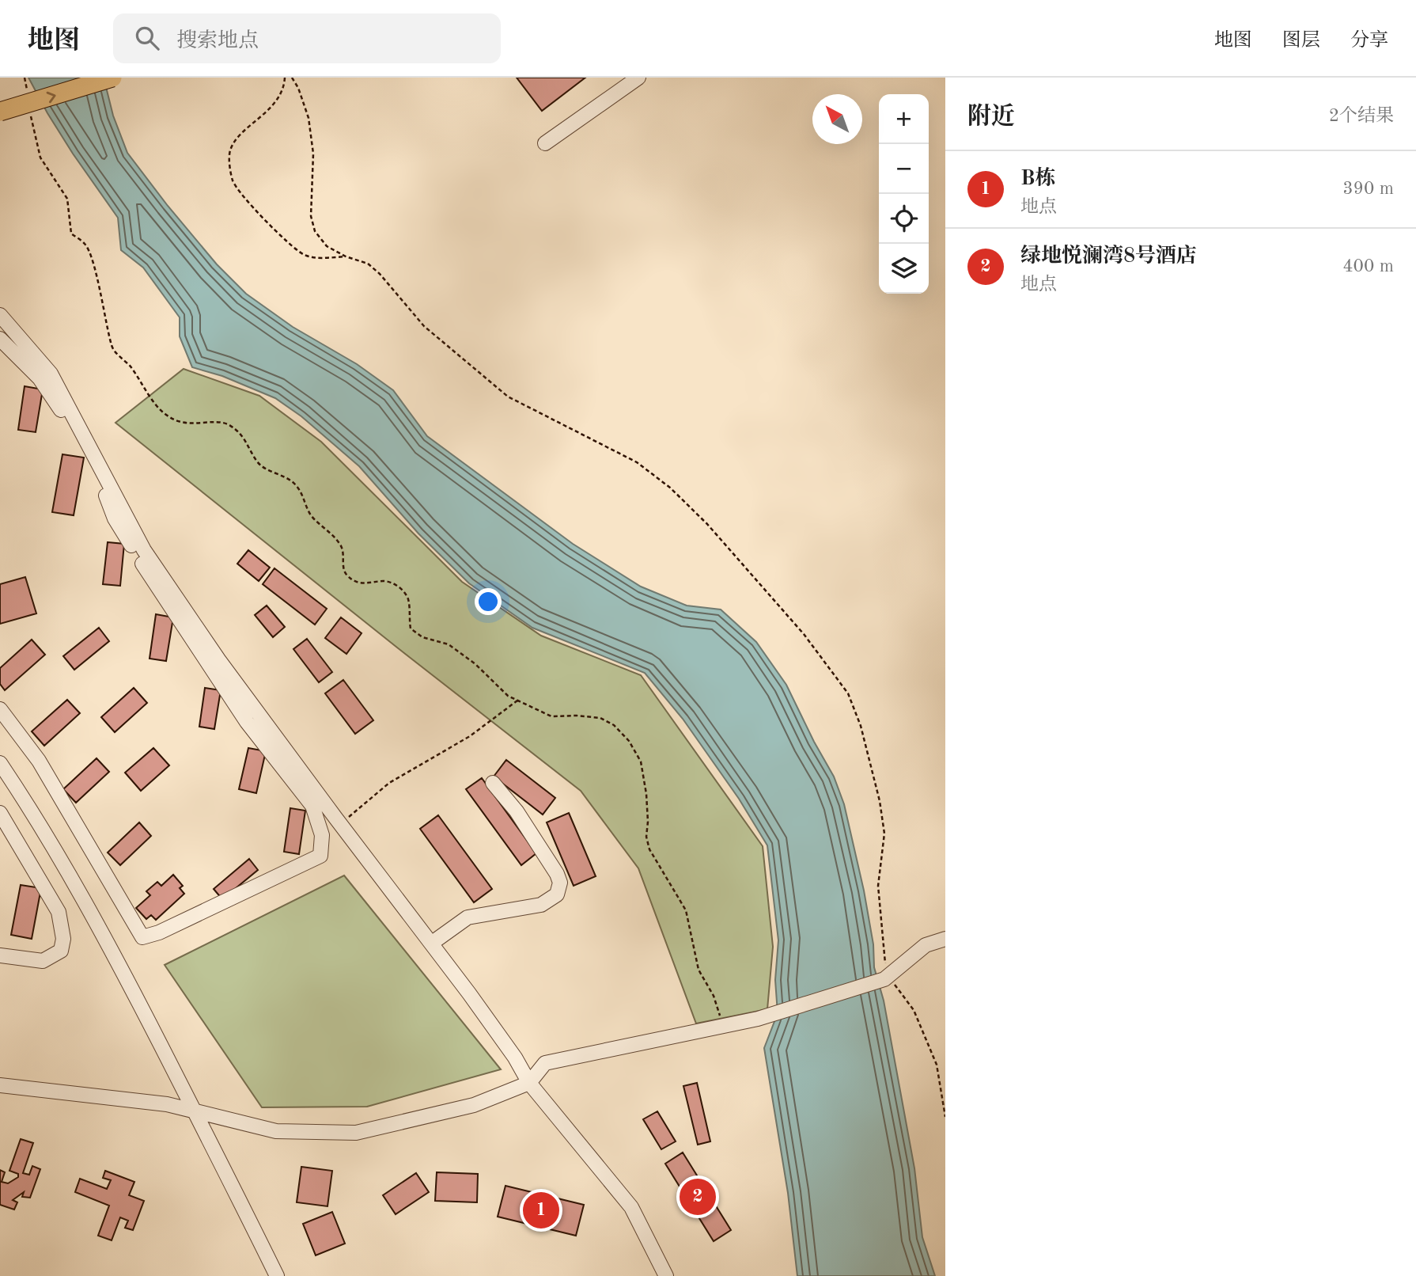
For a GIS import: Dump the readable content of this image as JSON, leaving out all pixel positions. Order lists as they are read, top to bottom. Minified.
{"north":"top left","page":{"header":"地图","search":"搜索地点","nav":["地图","图层","分享"],"heading":["附近","2个结果"],"map_buttons":["+","−"],"list":[{"mark":"1","name":"B栋","note":"地点","value":"390 m"},{"mark":"2","name":"绿地悦澜湾8号酒店","note":"地点","value":"400 m"}],"pins":["2","1"]}}
